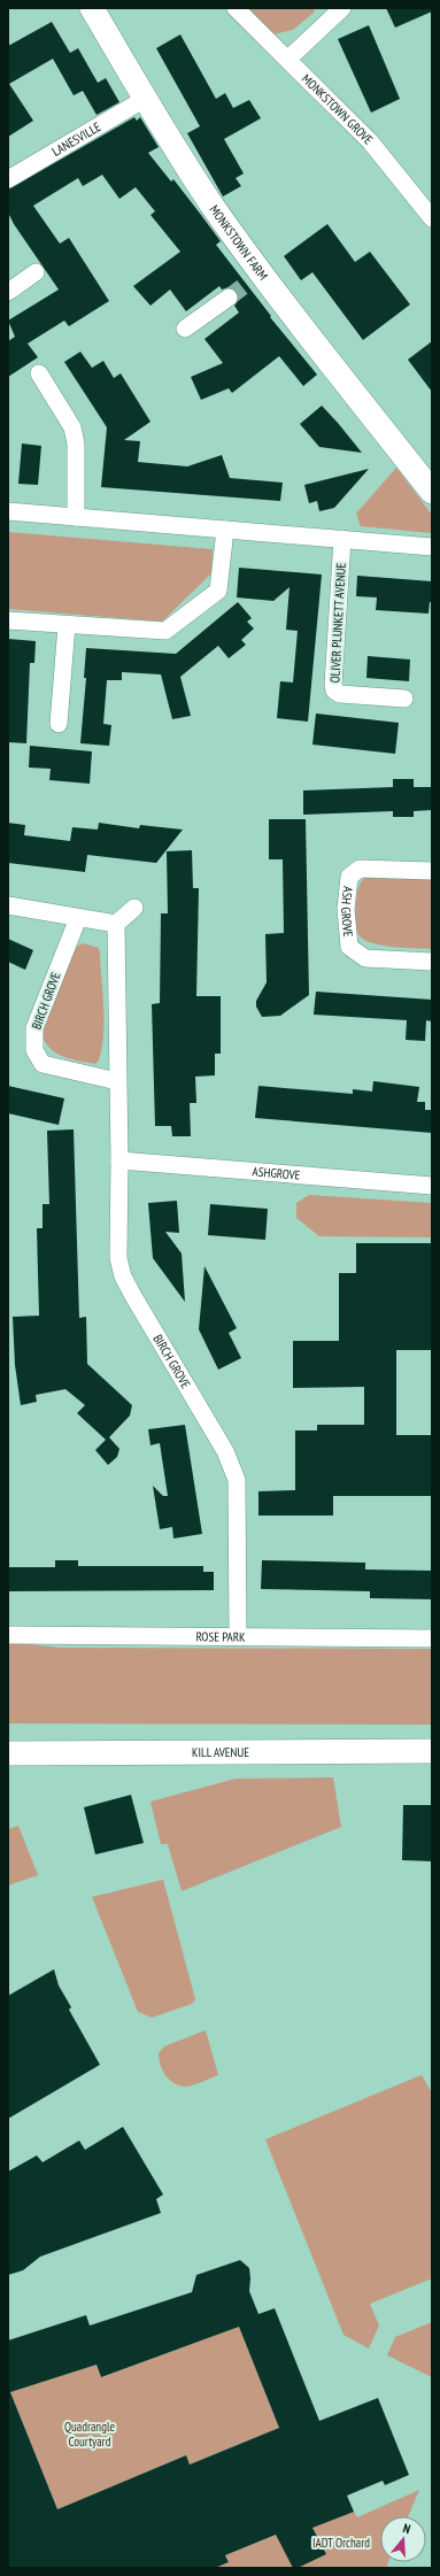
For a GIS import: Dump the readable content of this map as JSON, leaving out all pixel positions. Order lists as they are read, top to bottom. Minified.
{"streets":{"street":["MONKSTOWN GROVE","LANESVILLE","MONKSTOWN FARM","OLIVER PLUNKETT AVENUE","ASH GROVE","BIRCH GROVE","ASHGROVE","ROSE PARK","KILL AVENUE"]},"crossings":[["LANESVILLE","MONKSTOWN FARM"],["BIRCH GROVE","ASHGROVE"],["BIRCH GROVE","ROSE PARK"]],"parks":["Quadrangle Courtyard","IADT Orchard"],"north":"top"}
